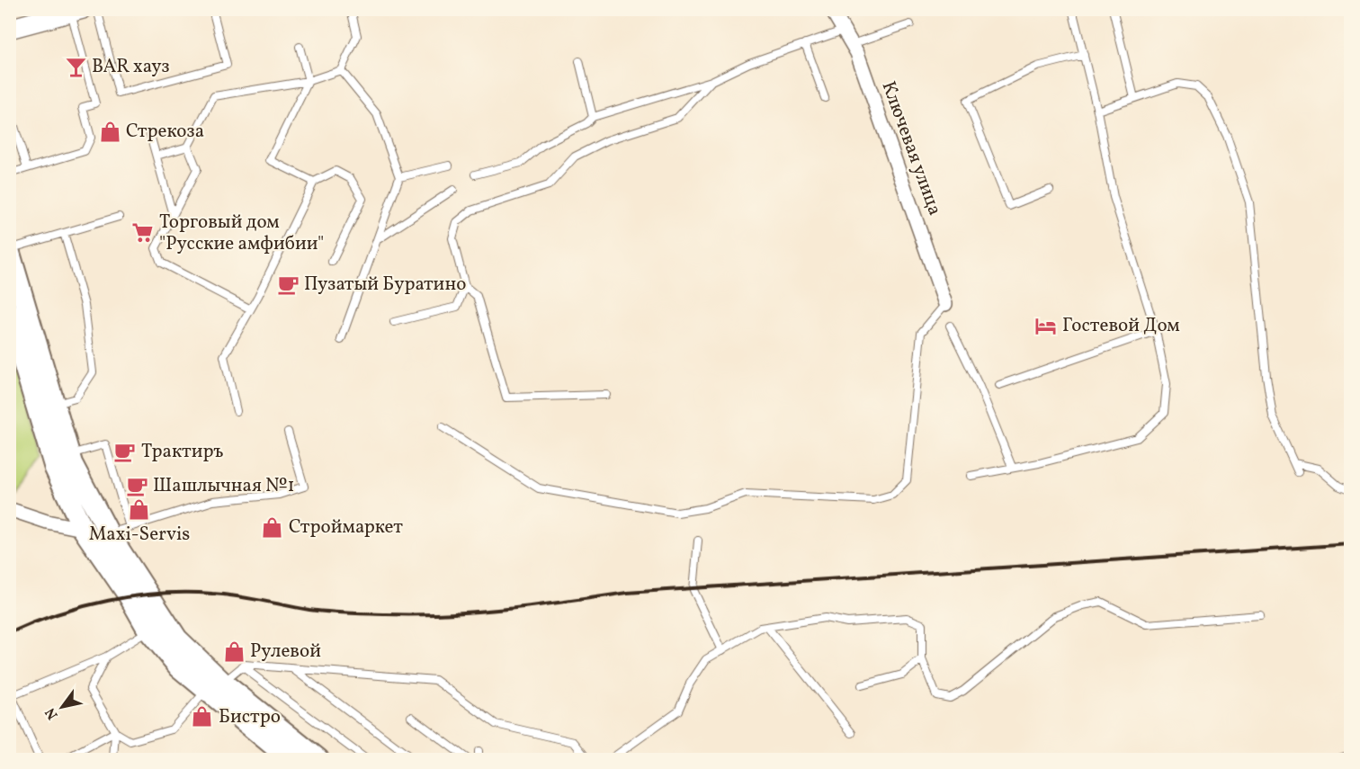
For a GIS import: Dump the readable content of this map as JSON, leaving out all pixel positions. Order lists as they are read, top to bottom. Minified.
{"streets":{"street":["Ключевая улица"]},"places":{"bar":["BAR хауз"],"shop":["Стрекоза","Maxi-Servis","Строймаркет","Рулевой","Бистро"],"supermarket":["Торговый дом \"Русские амфибии\""],"cafe":["Пузатый Буратино","Трактиръ","Шашлычная №1"],"hotel":["Гостевой Дом"]},"north":"bottom left"}
